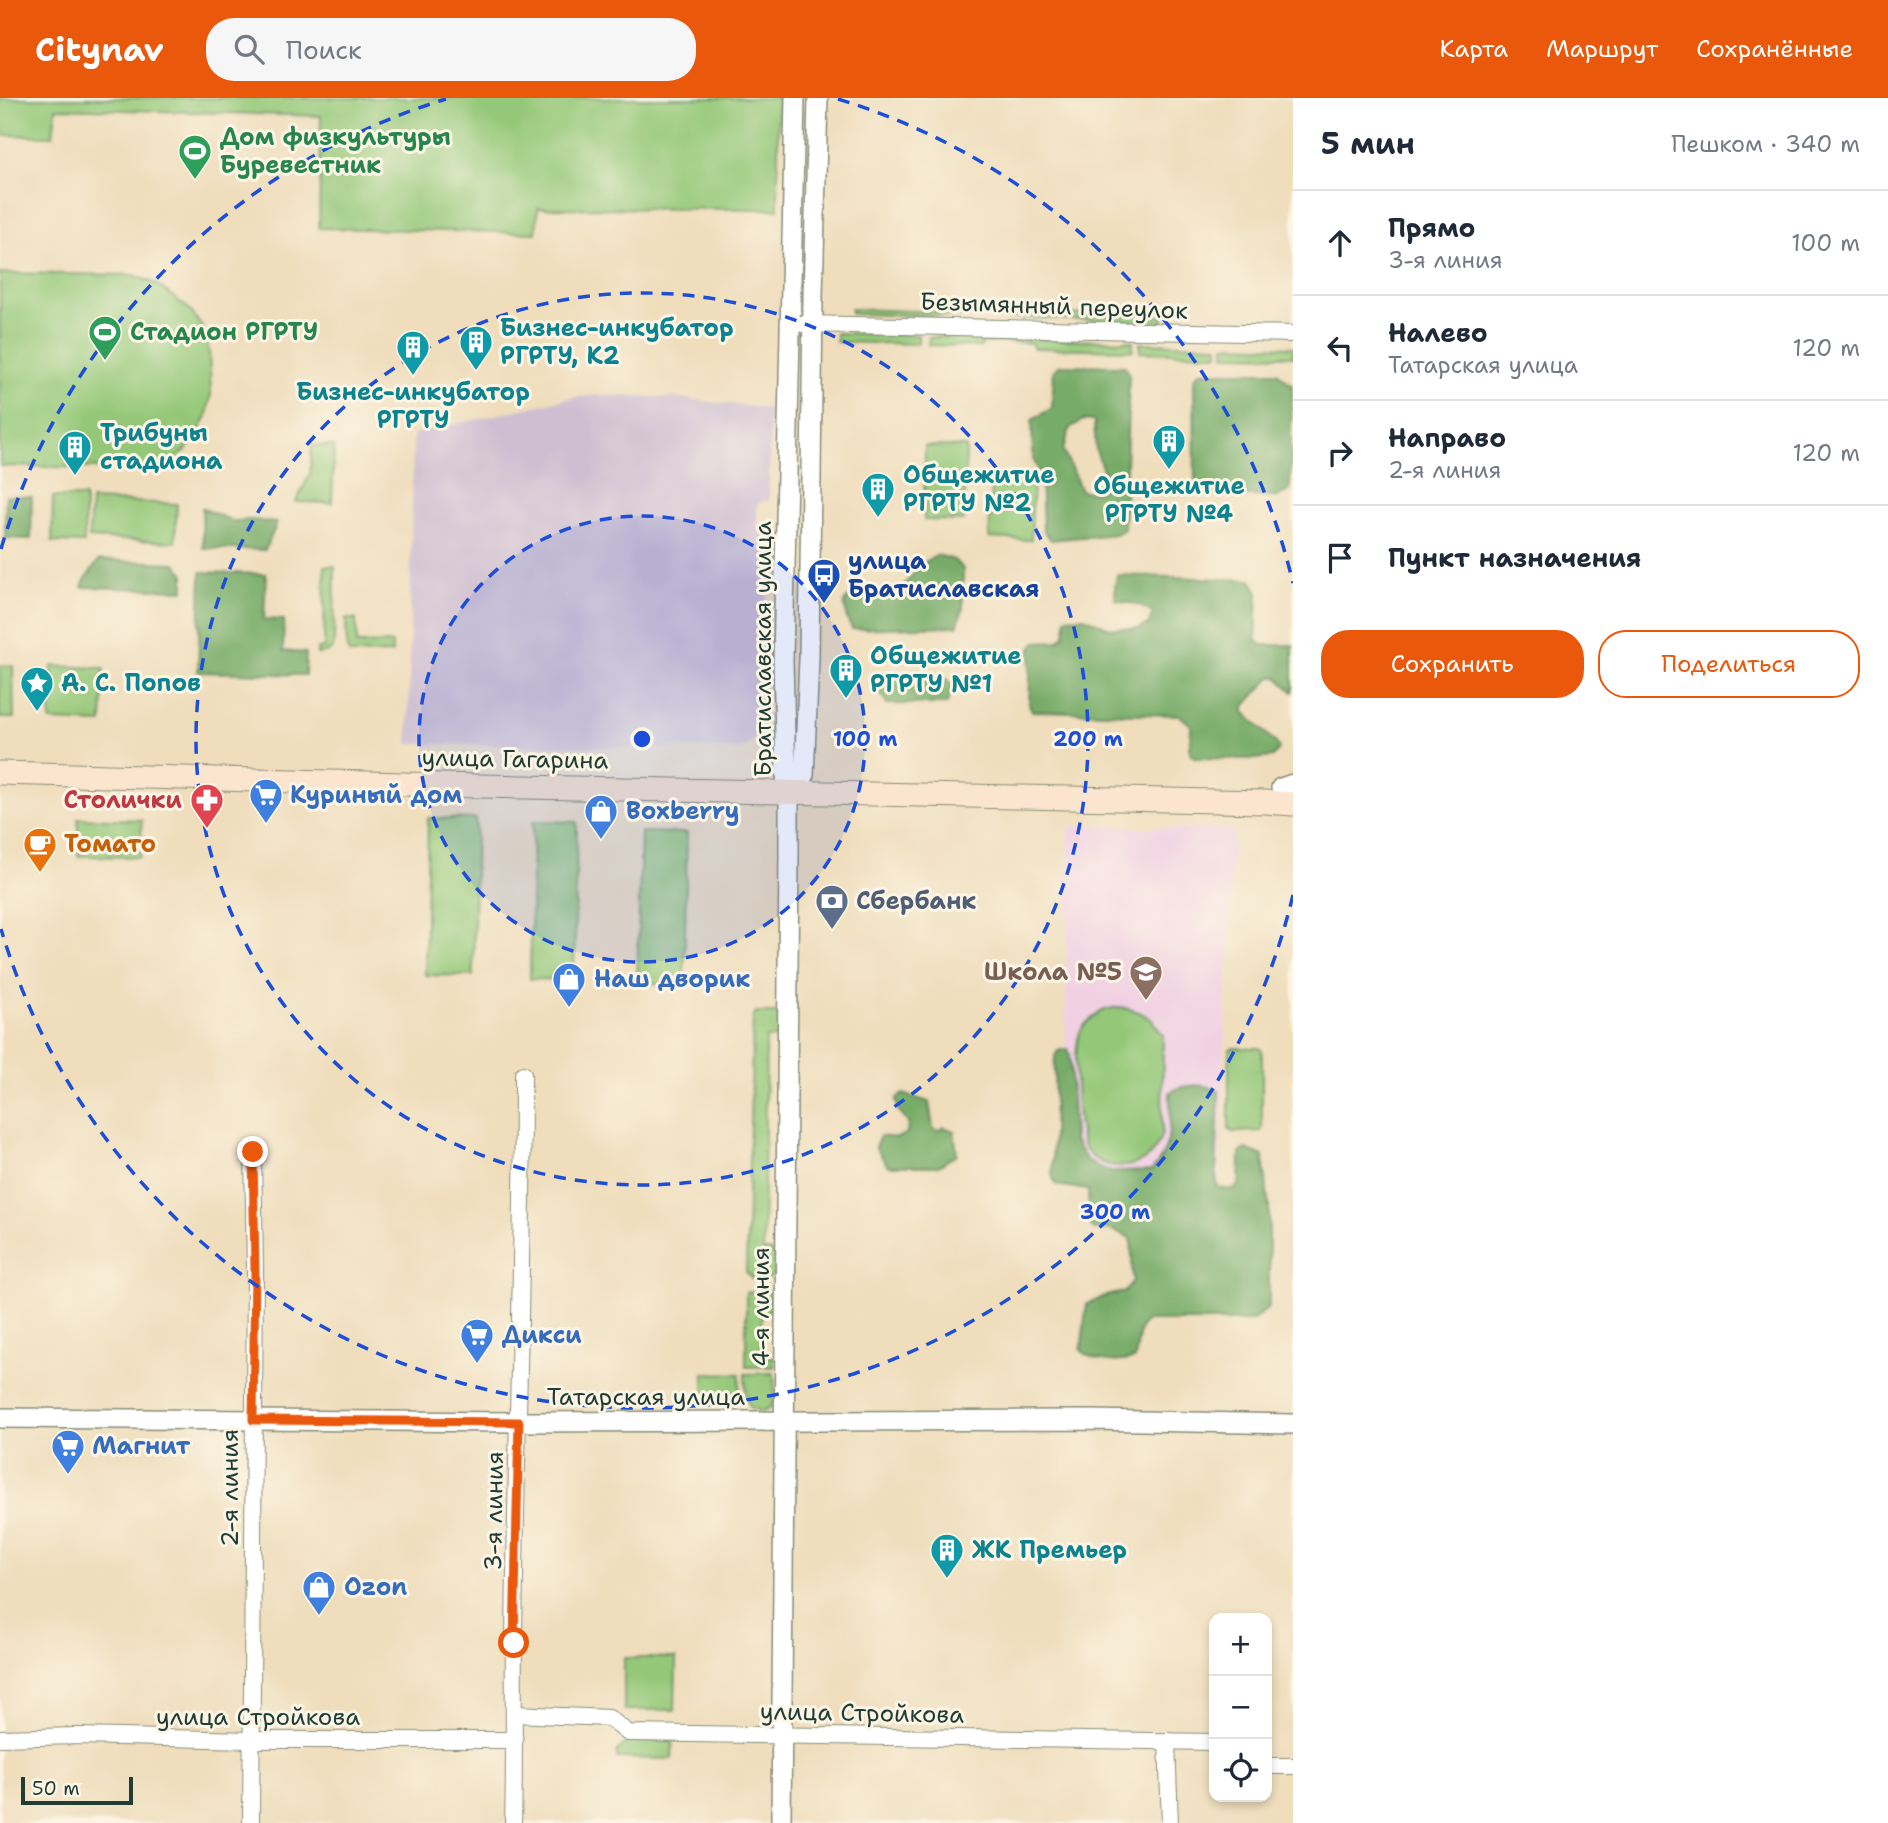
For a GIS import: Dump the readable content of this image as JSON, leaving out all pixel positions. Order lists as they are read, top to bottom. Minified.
{"streets":{"main road":["улица Гагарина"],"street":["Безымянный переулок","Братиславская улица","4-я линия","Татарская улица","2-я линия","3-я линия","улица Стройкова"]},"crossings":[["Безымянный переулок","Братиславская улица"],["Братиславская улица","улица Гагарина"],["Братиславская улица","4-я линия"],["улица Гагарина","4-я линия"],["4-я линия","Татарская улица"],["4-я линия","улица Стройкова"],["Татарская улица","2-я линия"],["Татарская улица","3-я линия"],["2-я линия","улица Стройкова"],["3-я линия","улица Стройкова"]],"places":{"sports":["Дом физкультуры Буревестник","Стадион РГРТУ"],"building":["Бизнес-инкубатор РГРТУ, К2","Бизнес-инкубатор РГРТУ","Общежитие РГРТУ №4","Трибуны стадиона","Общежитие РГРТУ №2","Общежитие РГРТУ №1","ЖК Премьер"],"bus stop":["улица Братиславская"],"place":["А. С. Попов"],"supermarket":["Куриный дом","Дикси","Магнит"],"pharmacy":["Столички"],"shop":["Boxberry","Наш дворик","Ozon"],"cafe":["Томато"],"bank":["Сбербанк"],"school or university":["Школа №5"]},"scale_bar":"50 m","page":{"header":"Citynav","search":"Поиск","nav":["Карта","Маршрут","Сохранённые"],"heading":["5 мин","Пешком · 340 m"],"list":[["Прямо","3-я линия","100 m"],["Налево","Татарская улица","120 m"],["Направо","2-я линия","120 m"],"Пункт назначения"],"buttons":["Сохранить","Поделиться"],"map_buttons":["+","−"],"scale":"50 m"},"rings":["100 m","200 m","300 m"]}
